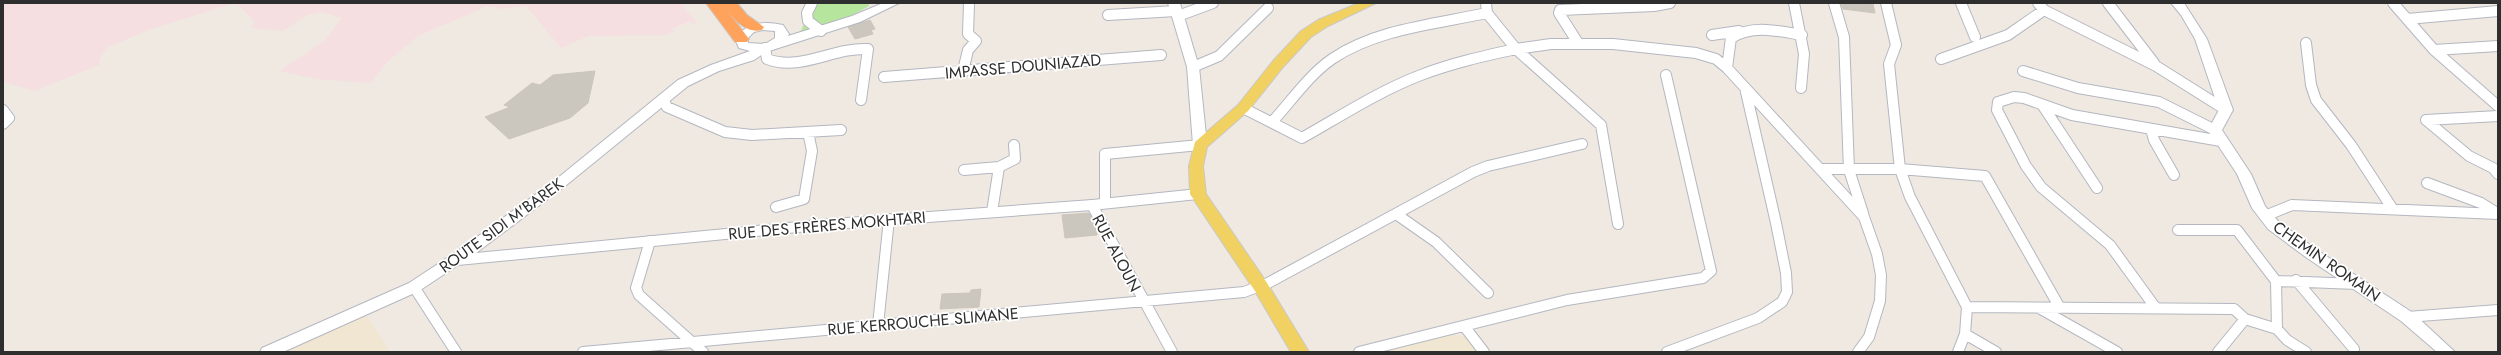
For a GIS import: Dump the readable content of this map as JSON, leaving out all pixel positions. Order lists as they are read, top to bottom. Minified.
{"streets":{"street":["IMPASSE DOUNIAZAD","ROUTE SIDI M'BAREK","RUE DES FRÈRES MOKHTARI","RUE ALOUN","CHEMIN ROMAIN","RUE KERROUCHE SLIMANE"]},"crossings":[["ROUTE SIDI M'BAREK","RUE DES FRÈRES MOKHTARI"],["RUE DES FRÈRES MOKHTARI","RUE ALOUN"],["RUE ALOUN","RUE KERROUCHE SLIMANE"]]}
